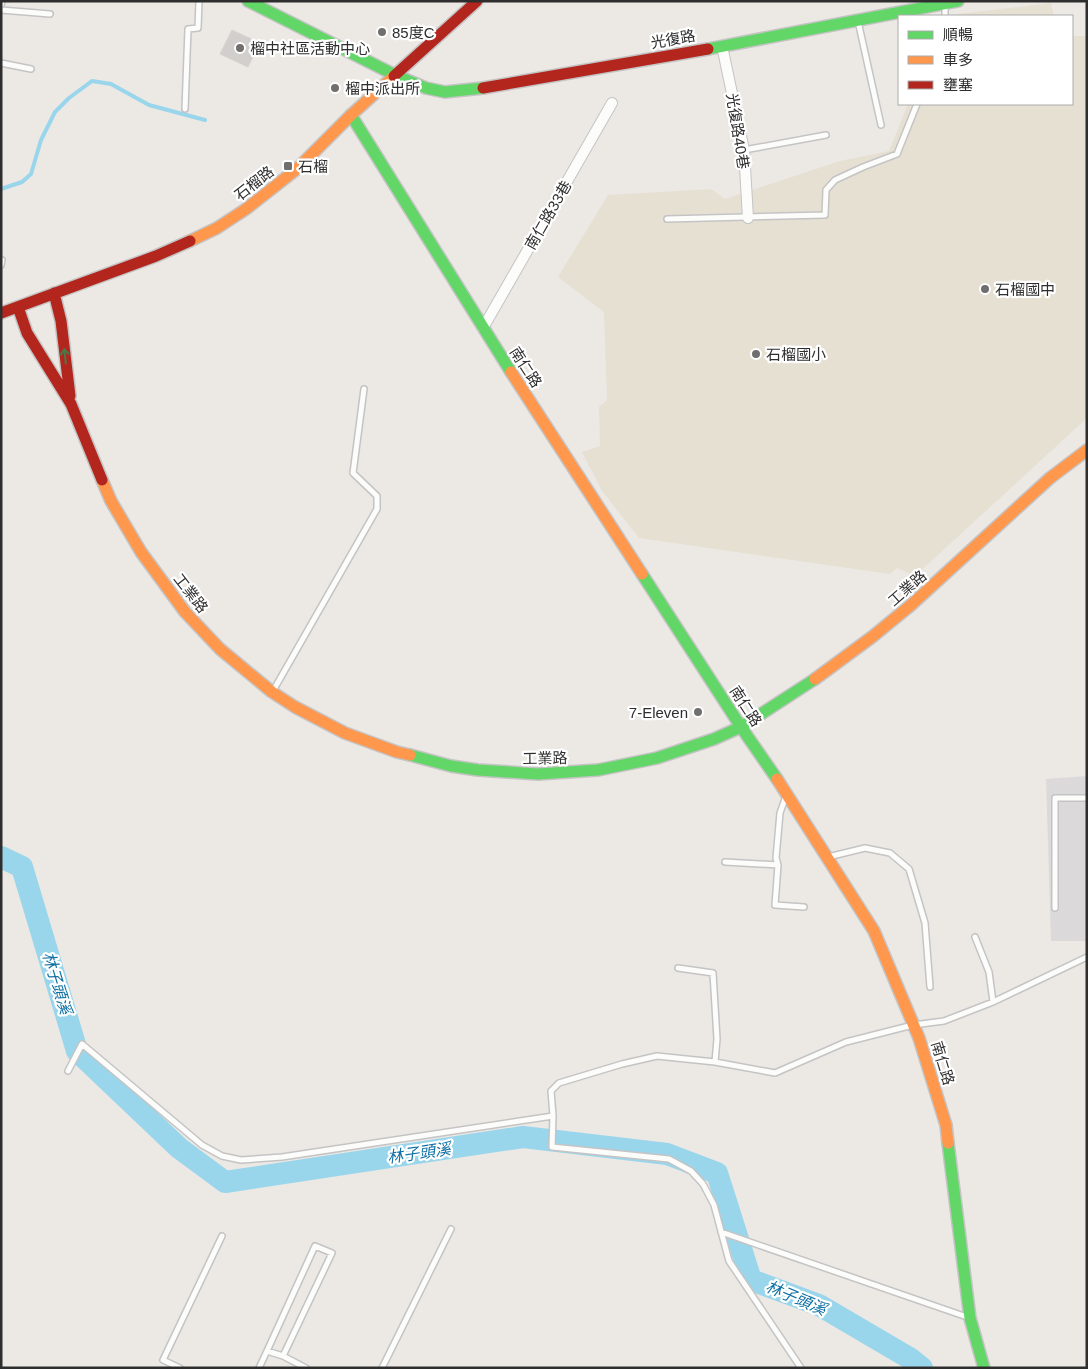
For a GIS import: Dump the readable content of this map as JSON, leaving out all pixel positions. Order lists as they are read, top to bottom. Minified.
{"streets":{"street":["光復路","光復路40巷","石榴路","南仁路33巷","南仁路","工業路"]},"crossings":[["光復路","光復路40巷"],["光復路","石榴路"],["石榴路","南仁路"],["石榴路","工業路"],["南仁路33巷","南仁路"],["南仁路","工業路"]],"water":["林子頭溪"],"places":{"other":["85度C","榴中社區活動中心","榴中派出所","石榴國中","石榴國小","7-Eleven"],"transit":["石榴"]},"legend":["順暢","車多","壅塞"]}
